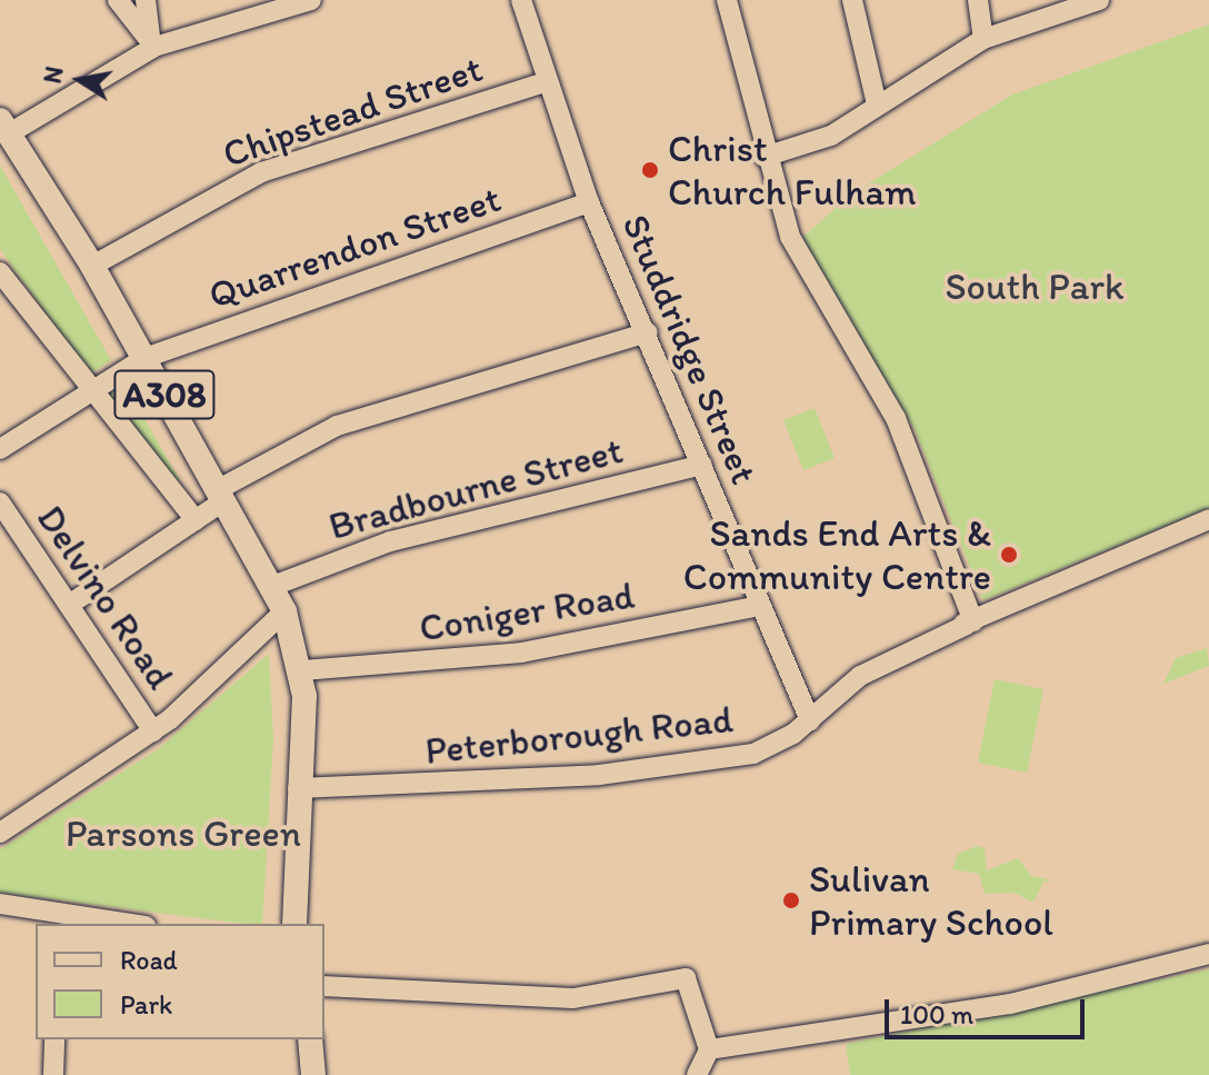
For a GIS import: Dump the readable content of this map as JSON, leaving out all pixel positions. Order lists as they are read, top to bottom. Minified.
{"streets":{"main road":["A308"],"street":["Chipstead Street","Quarrendon Street","Studdridge Street","Bradbourne Street","Delvino Road","Coniger Road","Peterborough Road"]},"crossings":[["Chipstead Street","Studdridge Street"],["Chipstead Street","A308"],["Quarrendon Street","Studdridge Street"],["Quarrendon Street","A308"],["Studdridge Street","Bradbourne Street"],["Studdridge Street","Coniger Road"],["Studdridge Street","Peterborough Road"],["A308","Bradbourne Street"],["A308","Coniger Road"],["A308","Peterborough Road"]],"parks":["South Park","Parsons Green"],"places":["Christ Church Fulham","Sands End Arts & Community Centre","Sulivan Primary School"],"legend":["Road","Park"],"scale_bar":"100 m","north":"left"}
